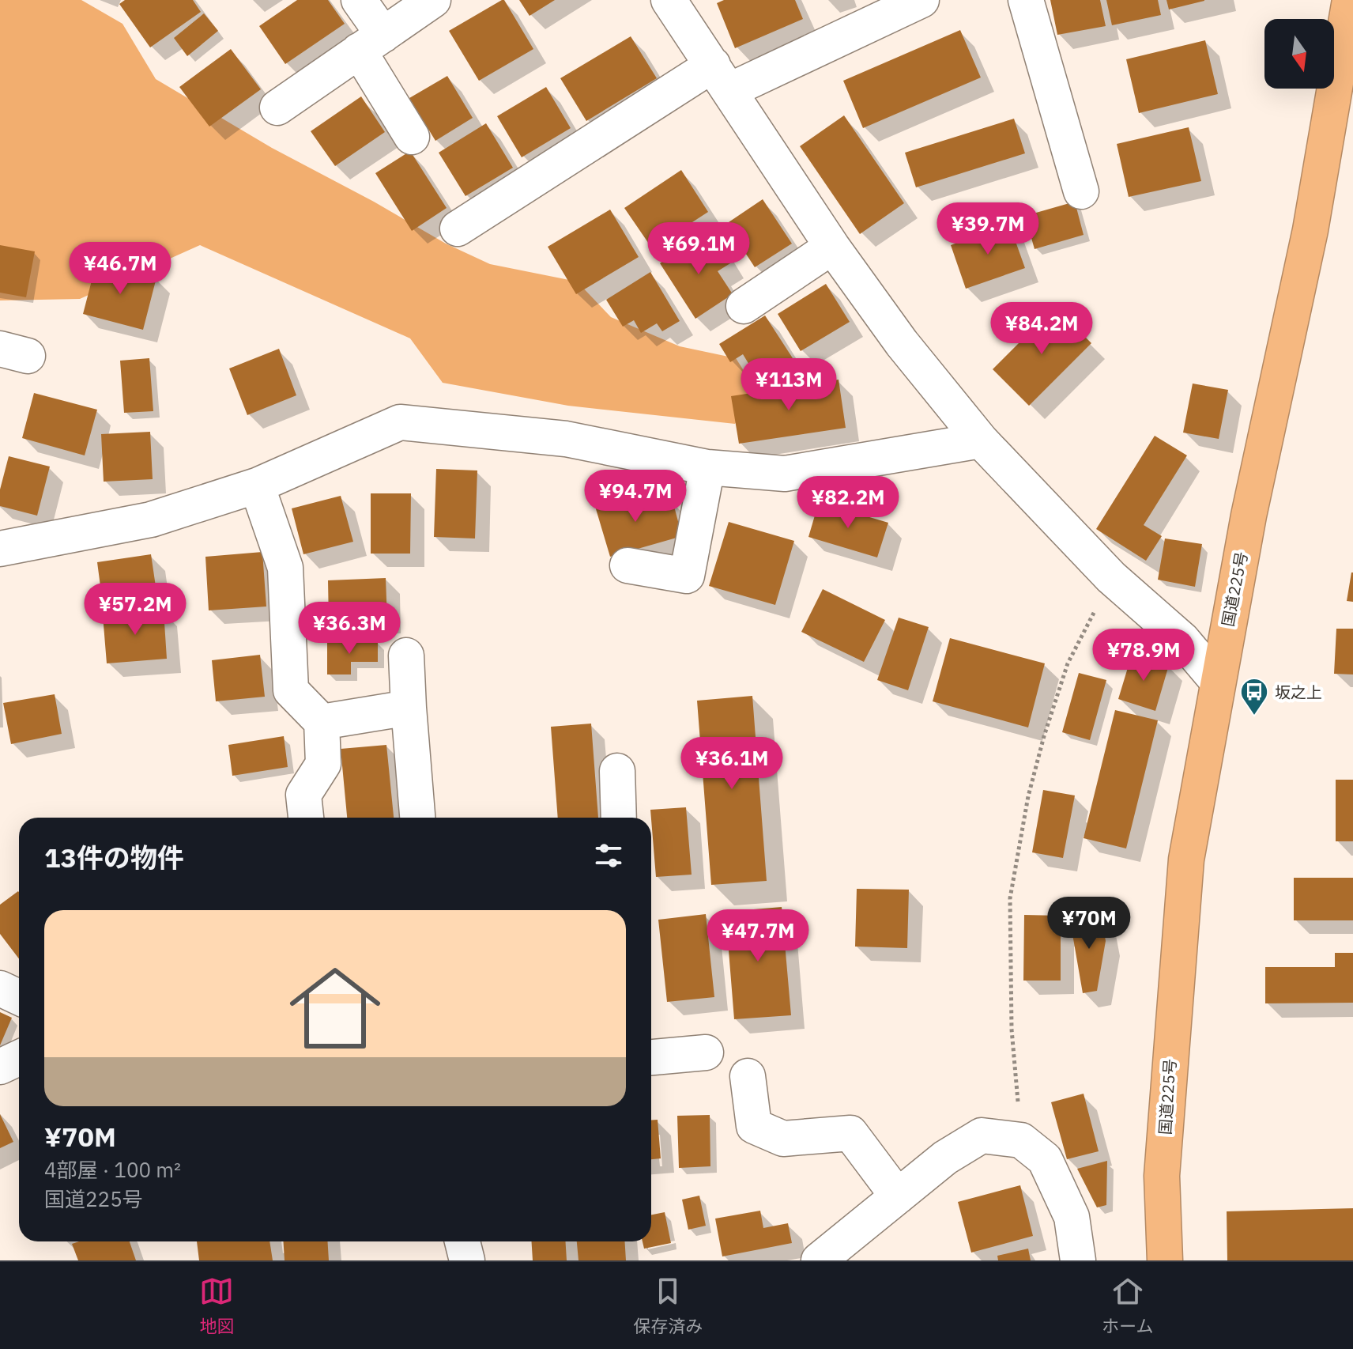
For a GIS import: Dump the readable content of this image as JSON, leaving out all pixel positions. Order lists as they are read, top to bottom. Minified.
{"streets":{"highway":["国道225号"]},"places":{"bus stop":["坂之上"]},"north":"bottom","page":{"price":["¥39.7M","¥69.1M","¥46.7M","¥84.2M","¥113M","¥94.7M","¥82.2M","¥57.2M","¥36.3M","¥78.9M","¥36.1M","¥70M","¥47.7M"],"heading":"13件の物件","list":[{"name":"¥70M","note":"4部屋 · 100 m² · 国道225号"}],"tabs":["地図","保存済み","ホーム"]}}
